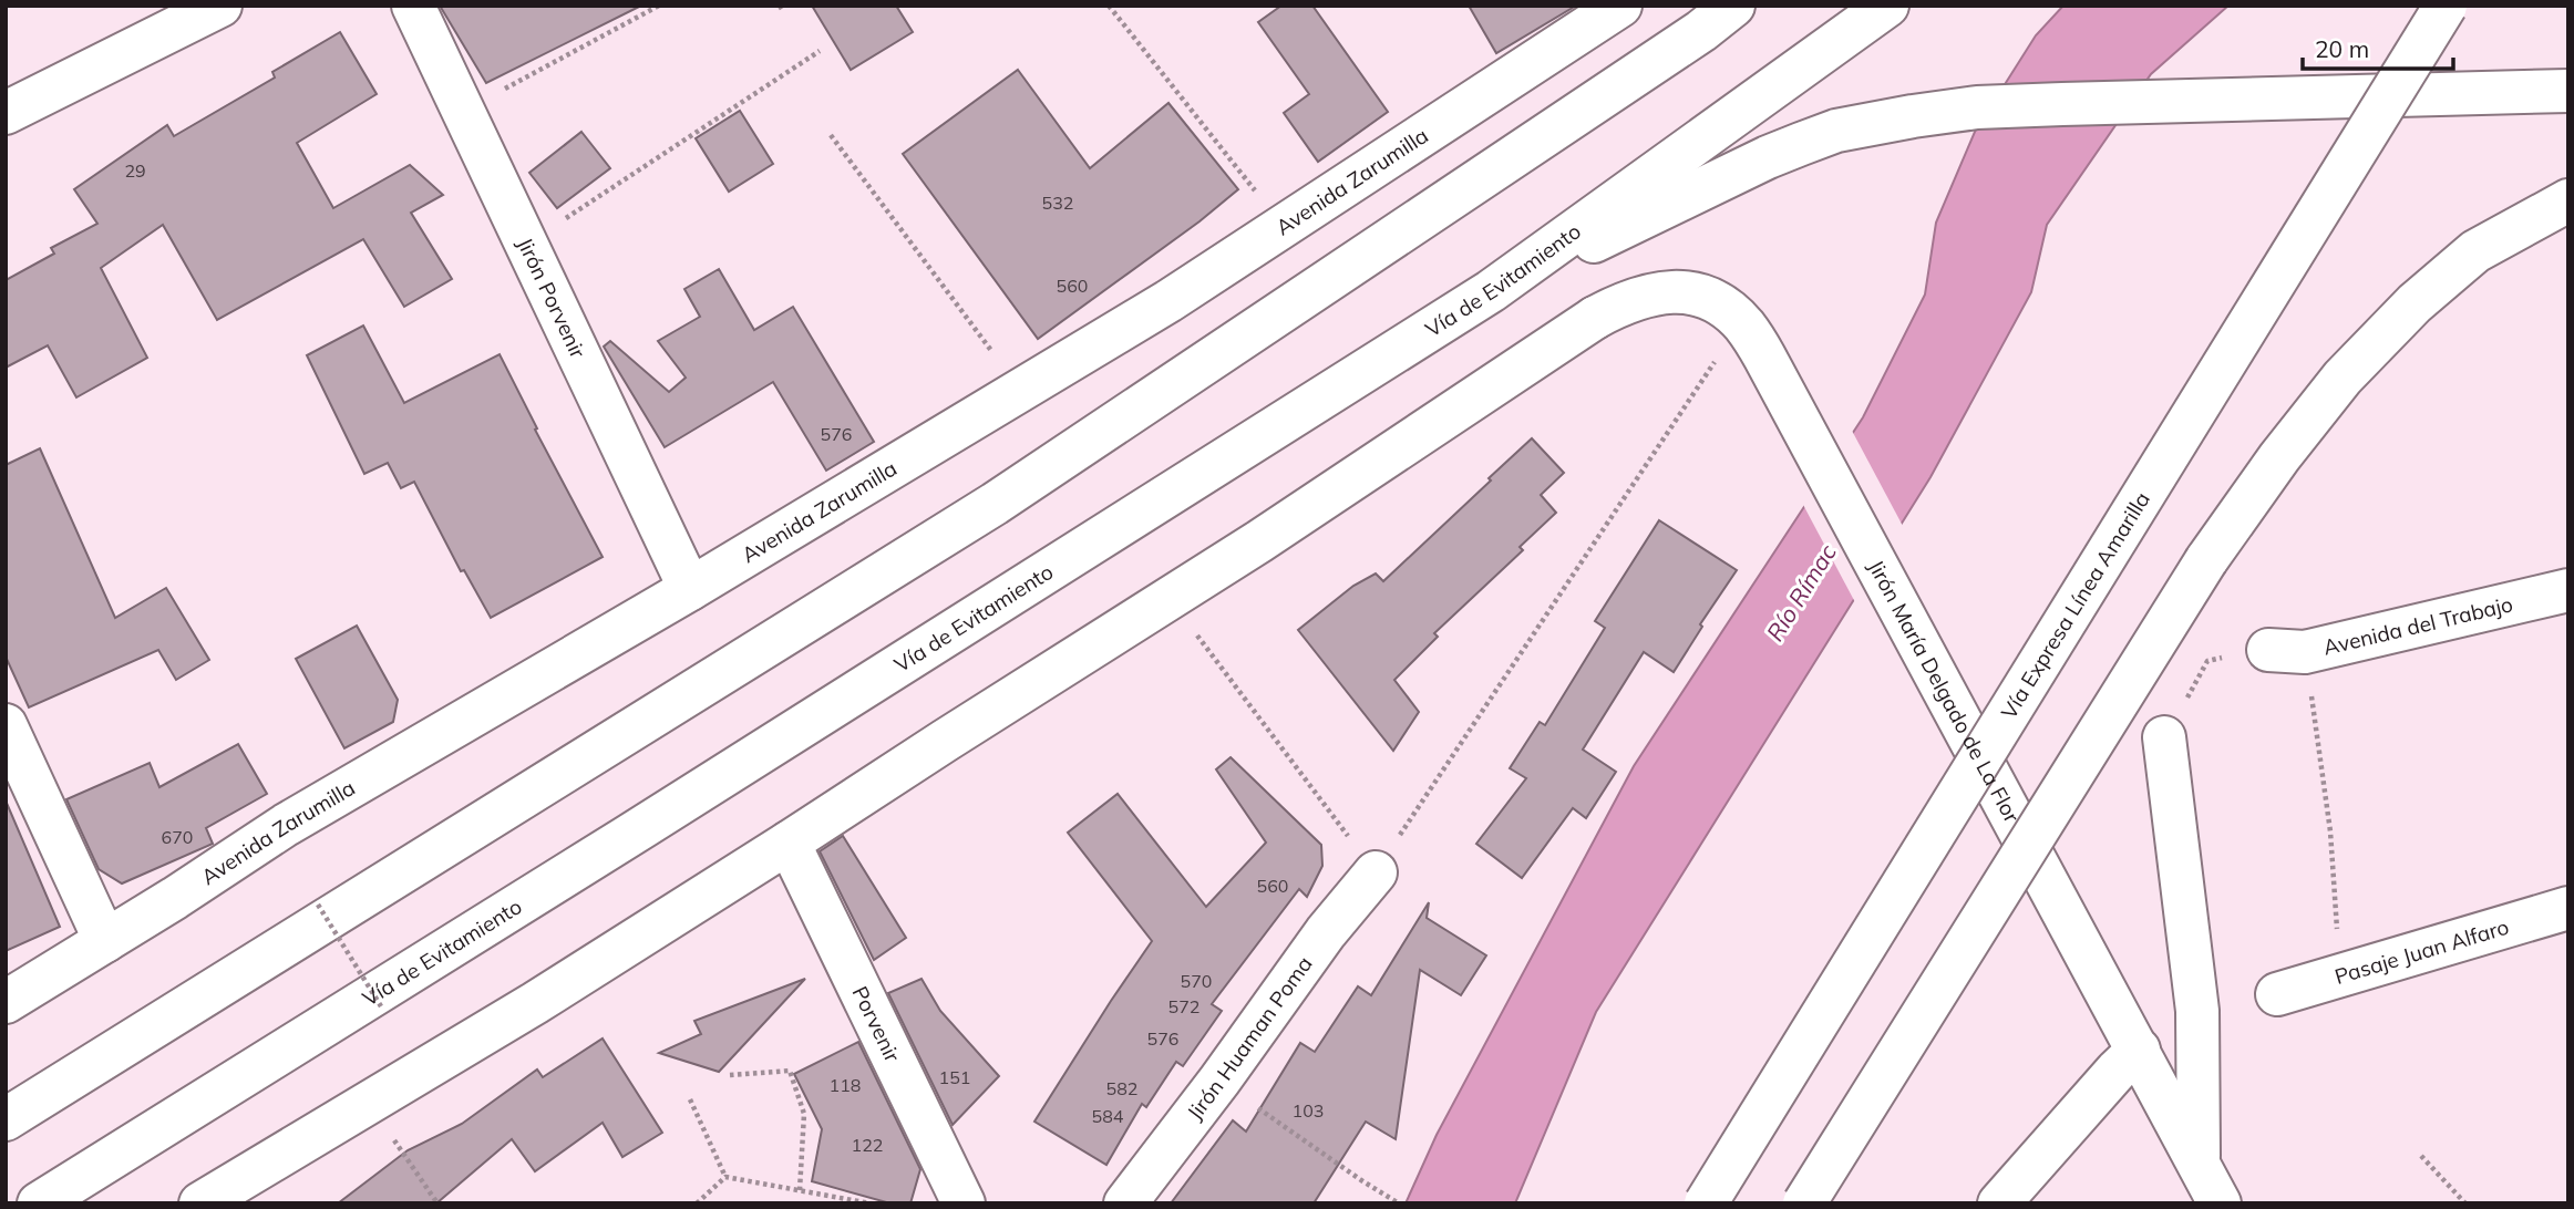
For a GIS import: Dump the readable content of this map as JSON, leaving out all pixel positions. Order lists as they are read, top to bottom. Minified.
{"streets":{"main road":["Avenida Zarumilla","Vía de Evitamiento","Jirón Porvenir","Vía Expresa Línea Amarilla","Avenida del Trabajo","Jirón María Delgado de La Flor","Pasaje Juan Alfaro","Porvenir","Jirón Huaman Poma"]},"crossings":[["Avenida Zarumilla","Jirón Porvenir"]],"water":["Río Rímac"],"house_numbers":["29","532","560","576","670","560","570","572","576","151","118","582","103","584","122"],"scale_bar":"20 m"}
